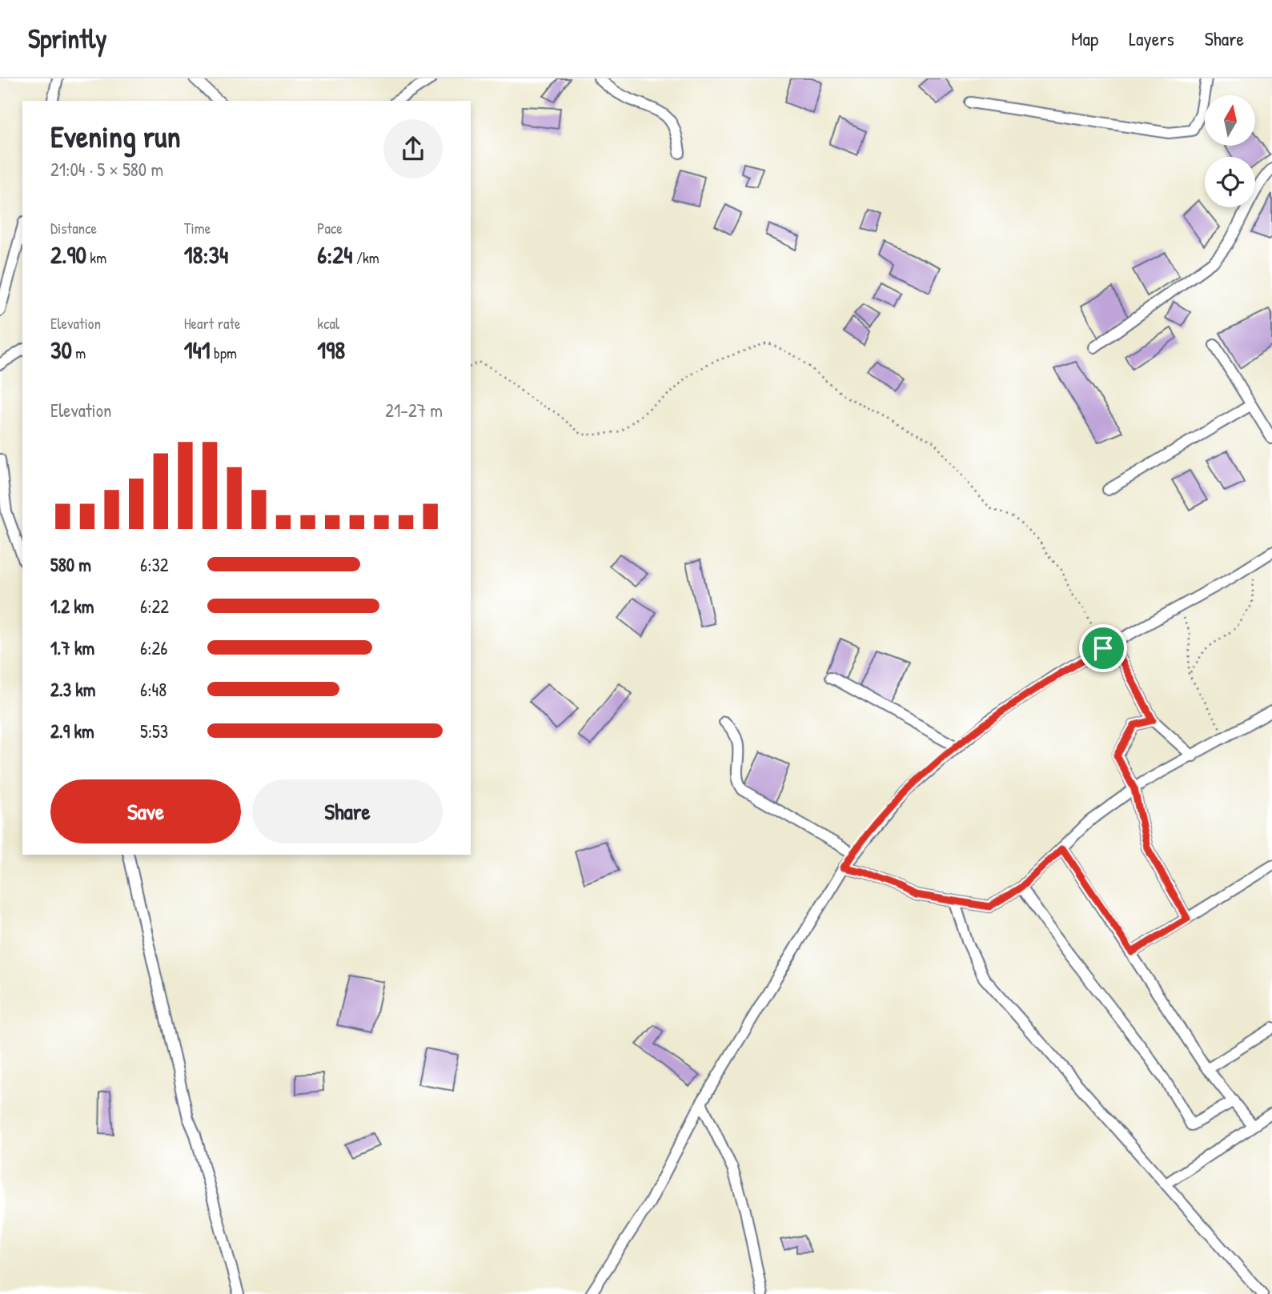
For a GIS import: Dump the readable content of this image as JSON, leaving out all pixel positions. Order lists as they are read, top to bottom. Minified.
{"north":"top","page":{"header":"Sprintly","nav":["Map","Layers","Share"],"heading":["Evening run","21:04 · 5 × 580 m"],"stats":[["Distance","2.90 km"],["Time","18:34"],["Pace","6:24 /km"],["Elevation","30 m"],["Heart rate","141 bpm"],["kcal","198"]],"chart":["Elevation","21–27 m"],"list":[{"name":"580 m","note":"6:32"},{"name":"1.2 km","note":"6:22"},{"name":"1.7 km","note":"6:26"},{"name":"2.3 km","note":"6:48"},{"name":"2.9 km","note":"5:53"}],"buttons":["Save","Share"]}}
